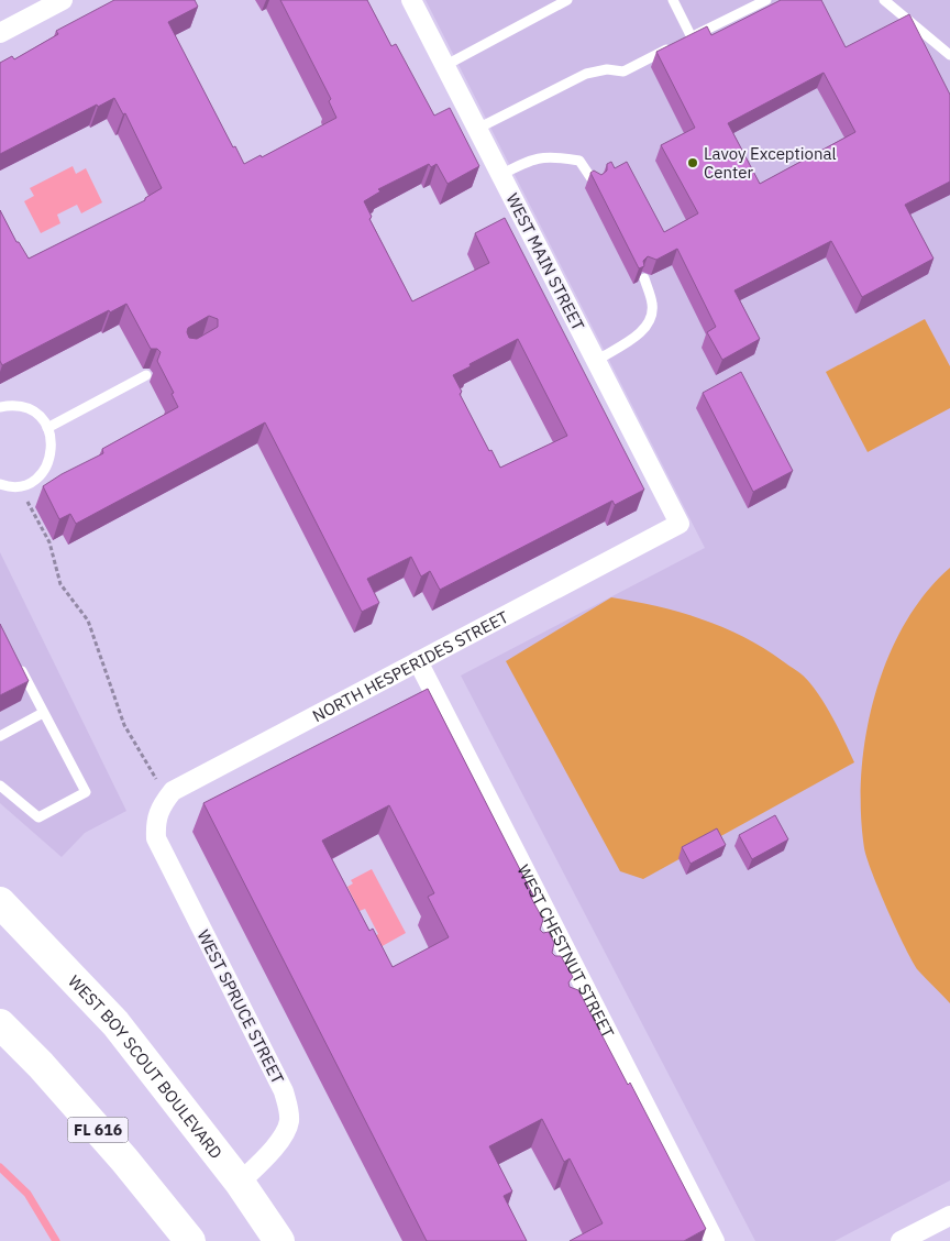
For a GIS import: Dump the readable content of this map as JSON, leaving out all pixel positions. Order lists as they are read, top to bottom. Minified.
{"streets":{"main road":["WEST BOY SCOUT BOULEVARD","FL 616"],"street":["WEST MAIN STREET","NORTH HESPERIDES STREET","WEST CHESTNUT STREET","WEST SPRUCE STREET"]},"crossings":[["WEST MAIN STREET","NORTH HESPERIDES STREET"],["NORTH HESPERIDES STREET","WEST CHESTNUT STREET"],["NORTH HESPERIDES STREET","WEST SPRUCE STREET"],["WEST SPRUCE STREET","WEST BOY SCOUT BOULEVARD"]],"places":["Lavoy Exceptional Center"]}
